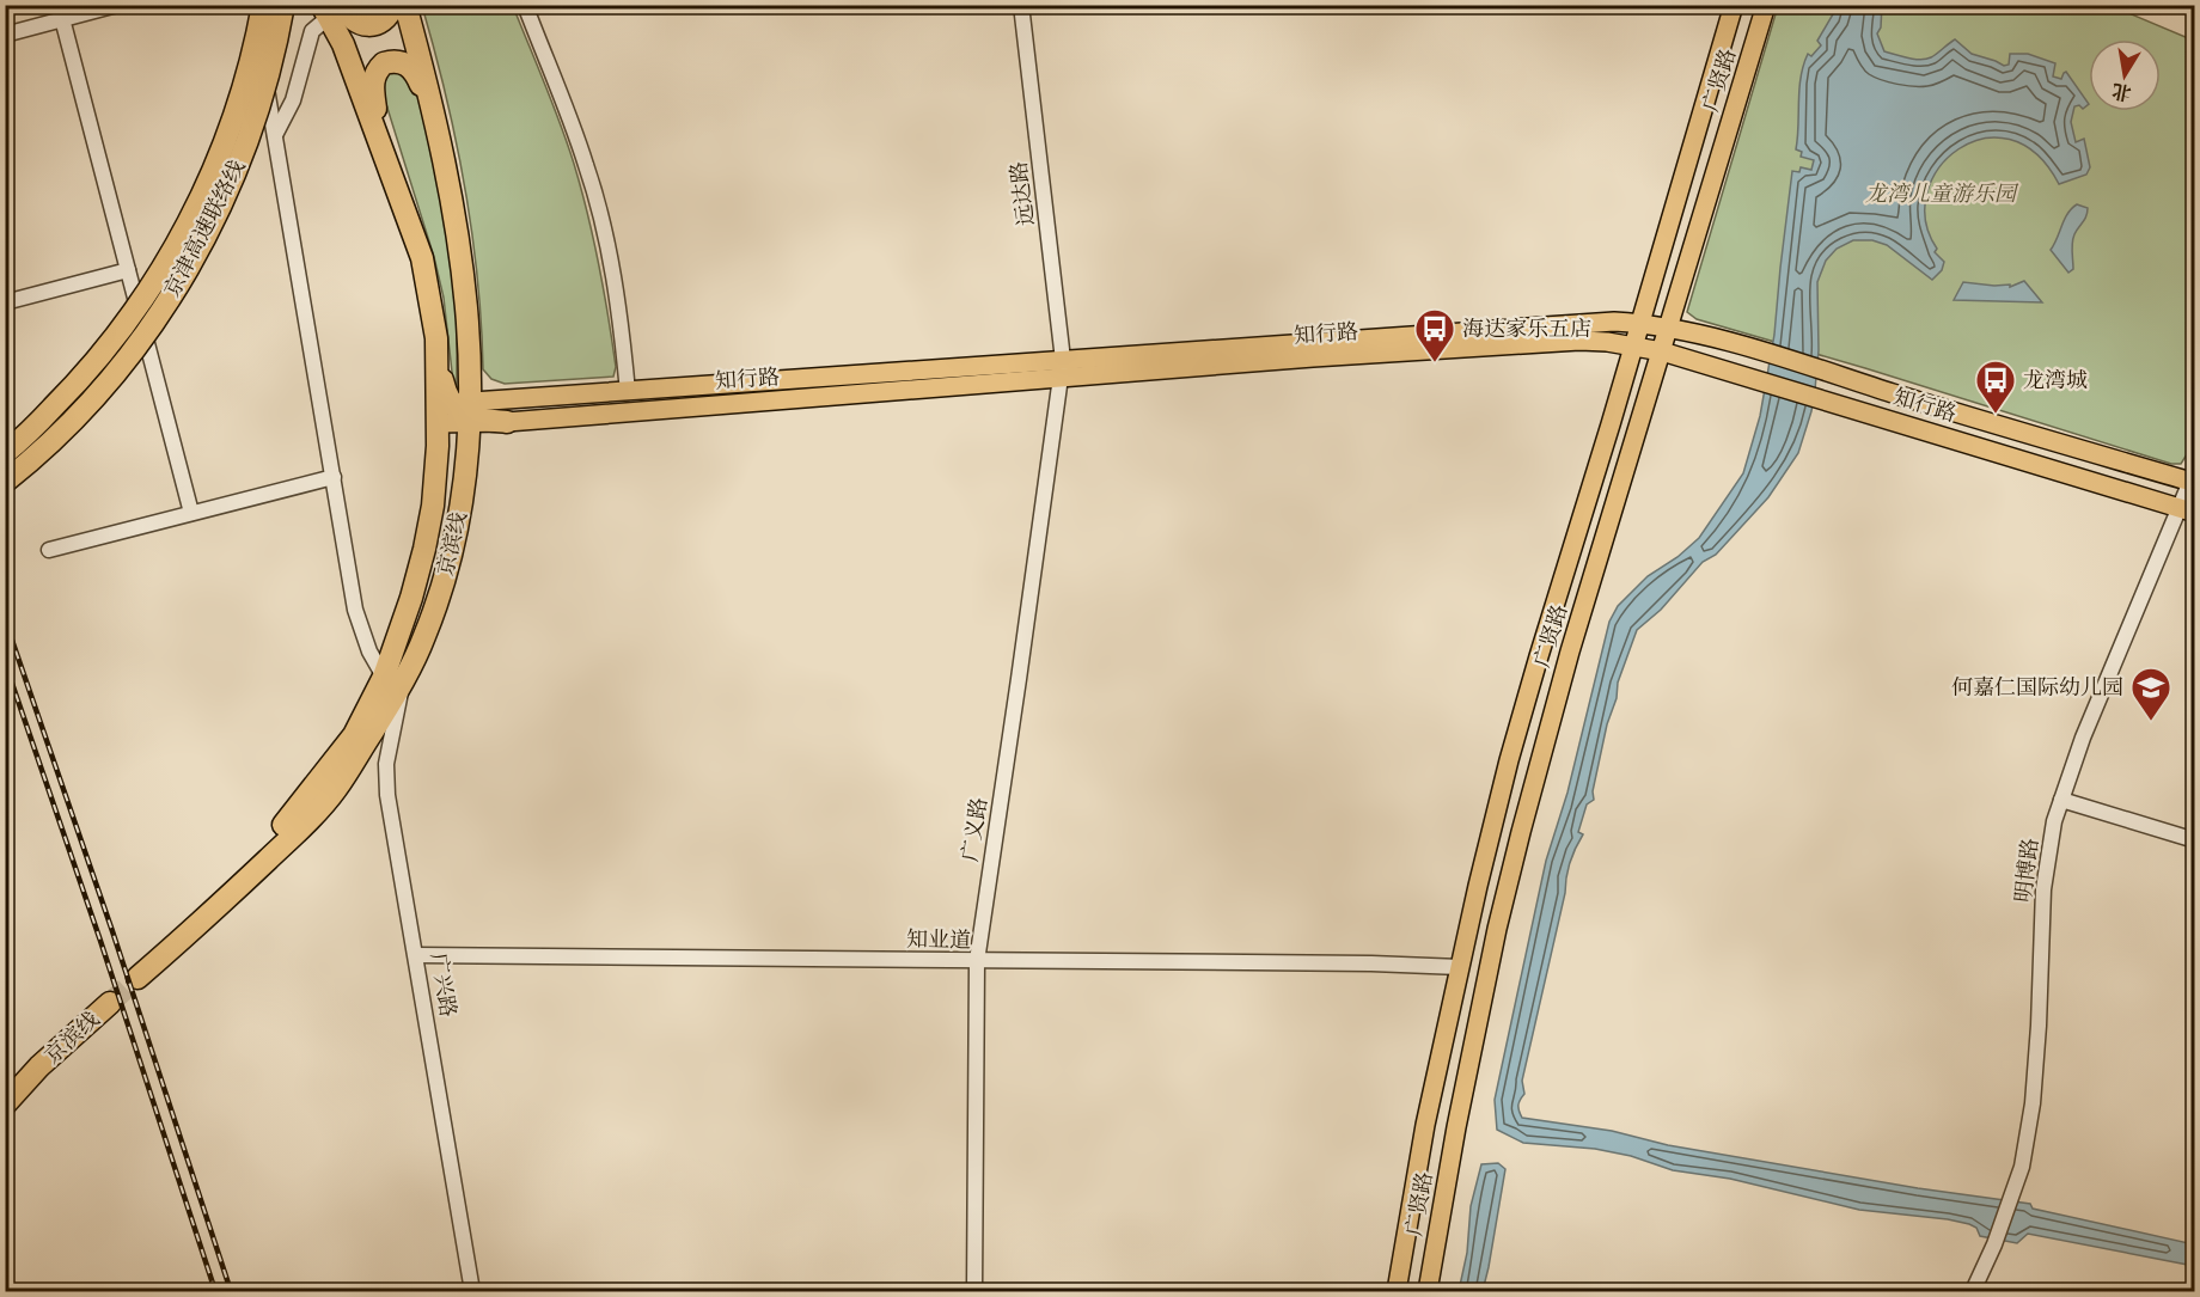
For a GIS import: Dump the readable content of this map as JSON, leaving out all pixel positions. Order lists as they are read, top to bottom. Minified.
{"streets":{"highway":["京津高速联络线","京滨线"],"main road":["广贤路","知行路"],"street":["远达路","广义路","明博路","知业道","广兴路"]},"crossings":[["广贤路","知行路"],["广贤路","知业道"],["远达路","知行路"],["远达路","广义路"],["知行路","广义路"],["知行路","明博路"],["京滨线","广兴路"],["广义路","知业道"],["知业道","广兴路"]],"parks":["龙湾儿童游乐园"],"places":{"bus stop":["海达家乐五店","龙湾城"],"school or university":["何嘉仁国际幼儿园"]},"north":"bottom"}
